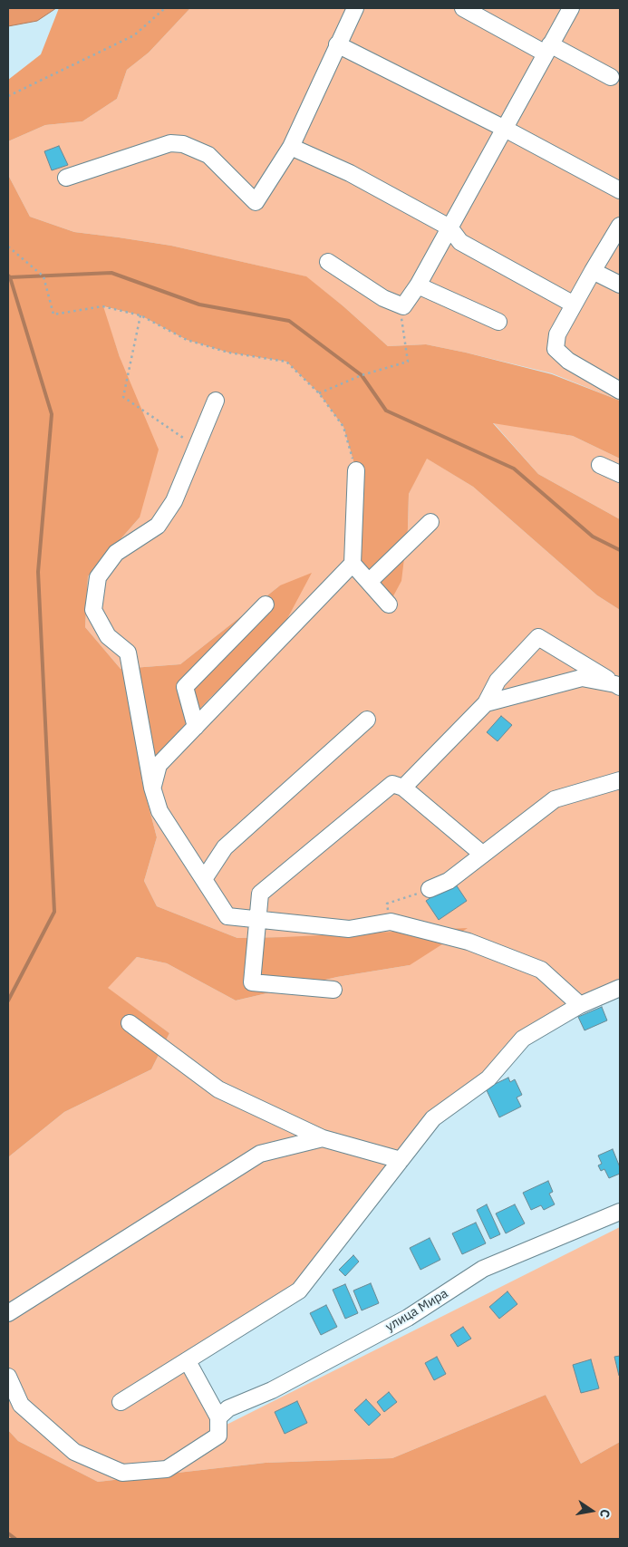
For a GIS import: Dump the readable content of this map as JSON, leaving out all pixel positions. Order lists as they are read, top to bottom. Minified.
{"streets":{"street":["улица Мира"]},"north":"right"}
